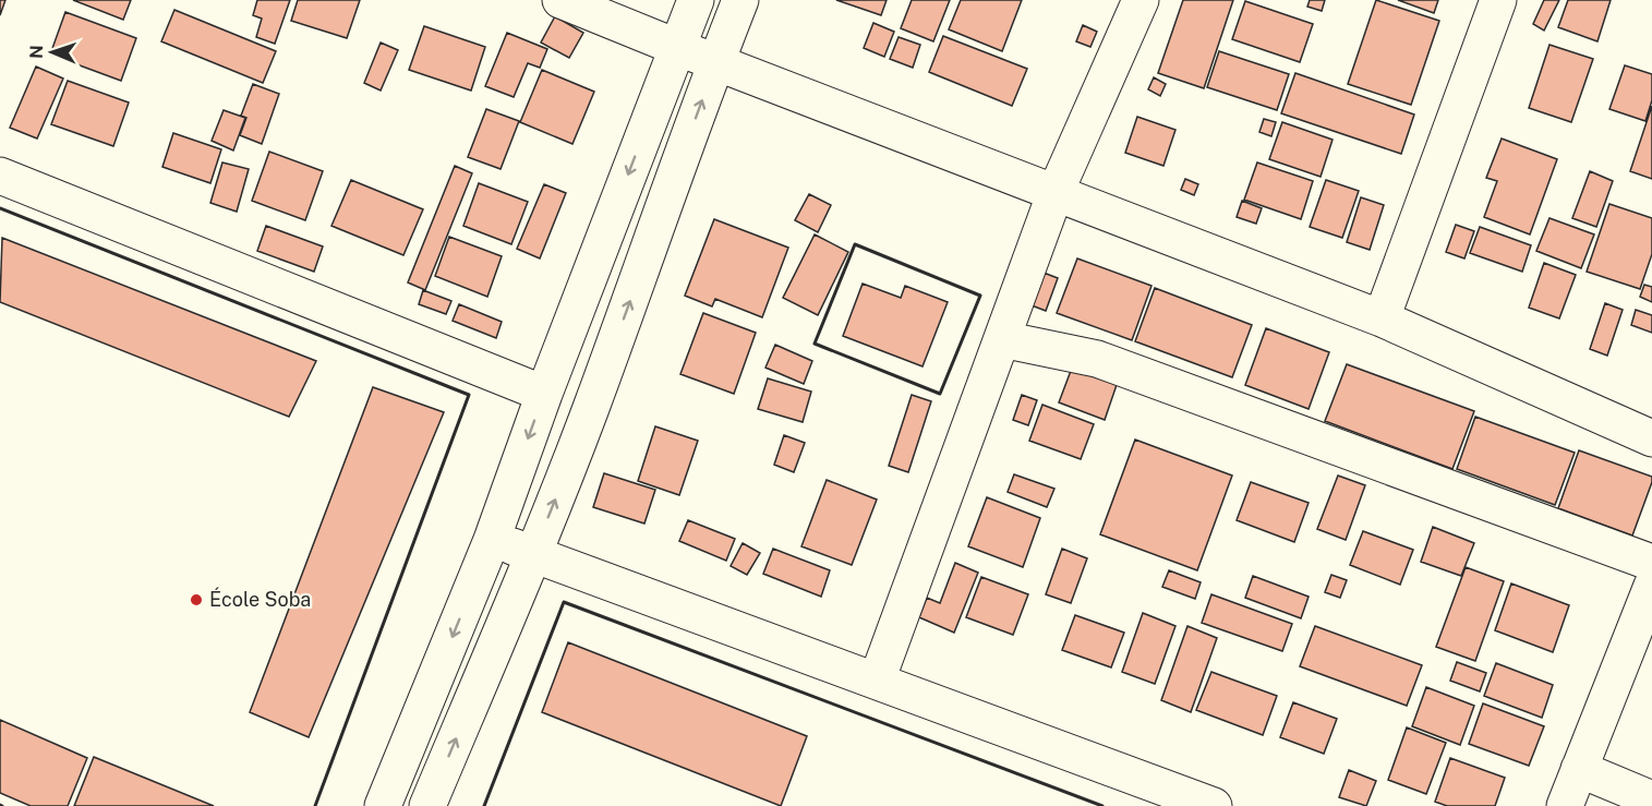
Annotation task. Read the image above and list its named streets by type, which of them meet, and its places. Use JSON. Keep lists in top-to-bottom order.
{
  "places": ["École Soba"],
  "north": "left"
}
